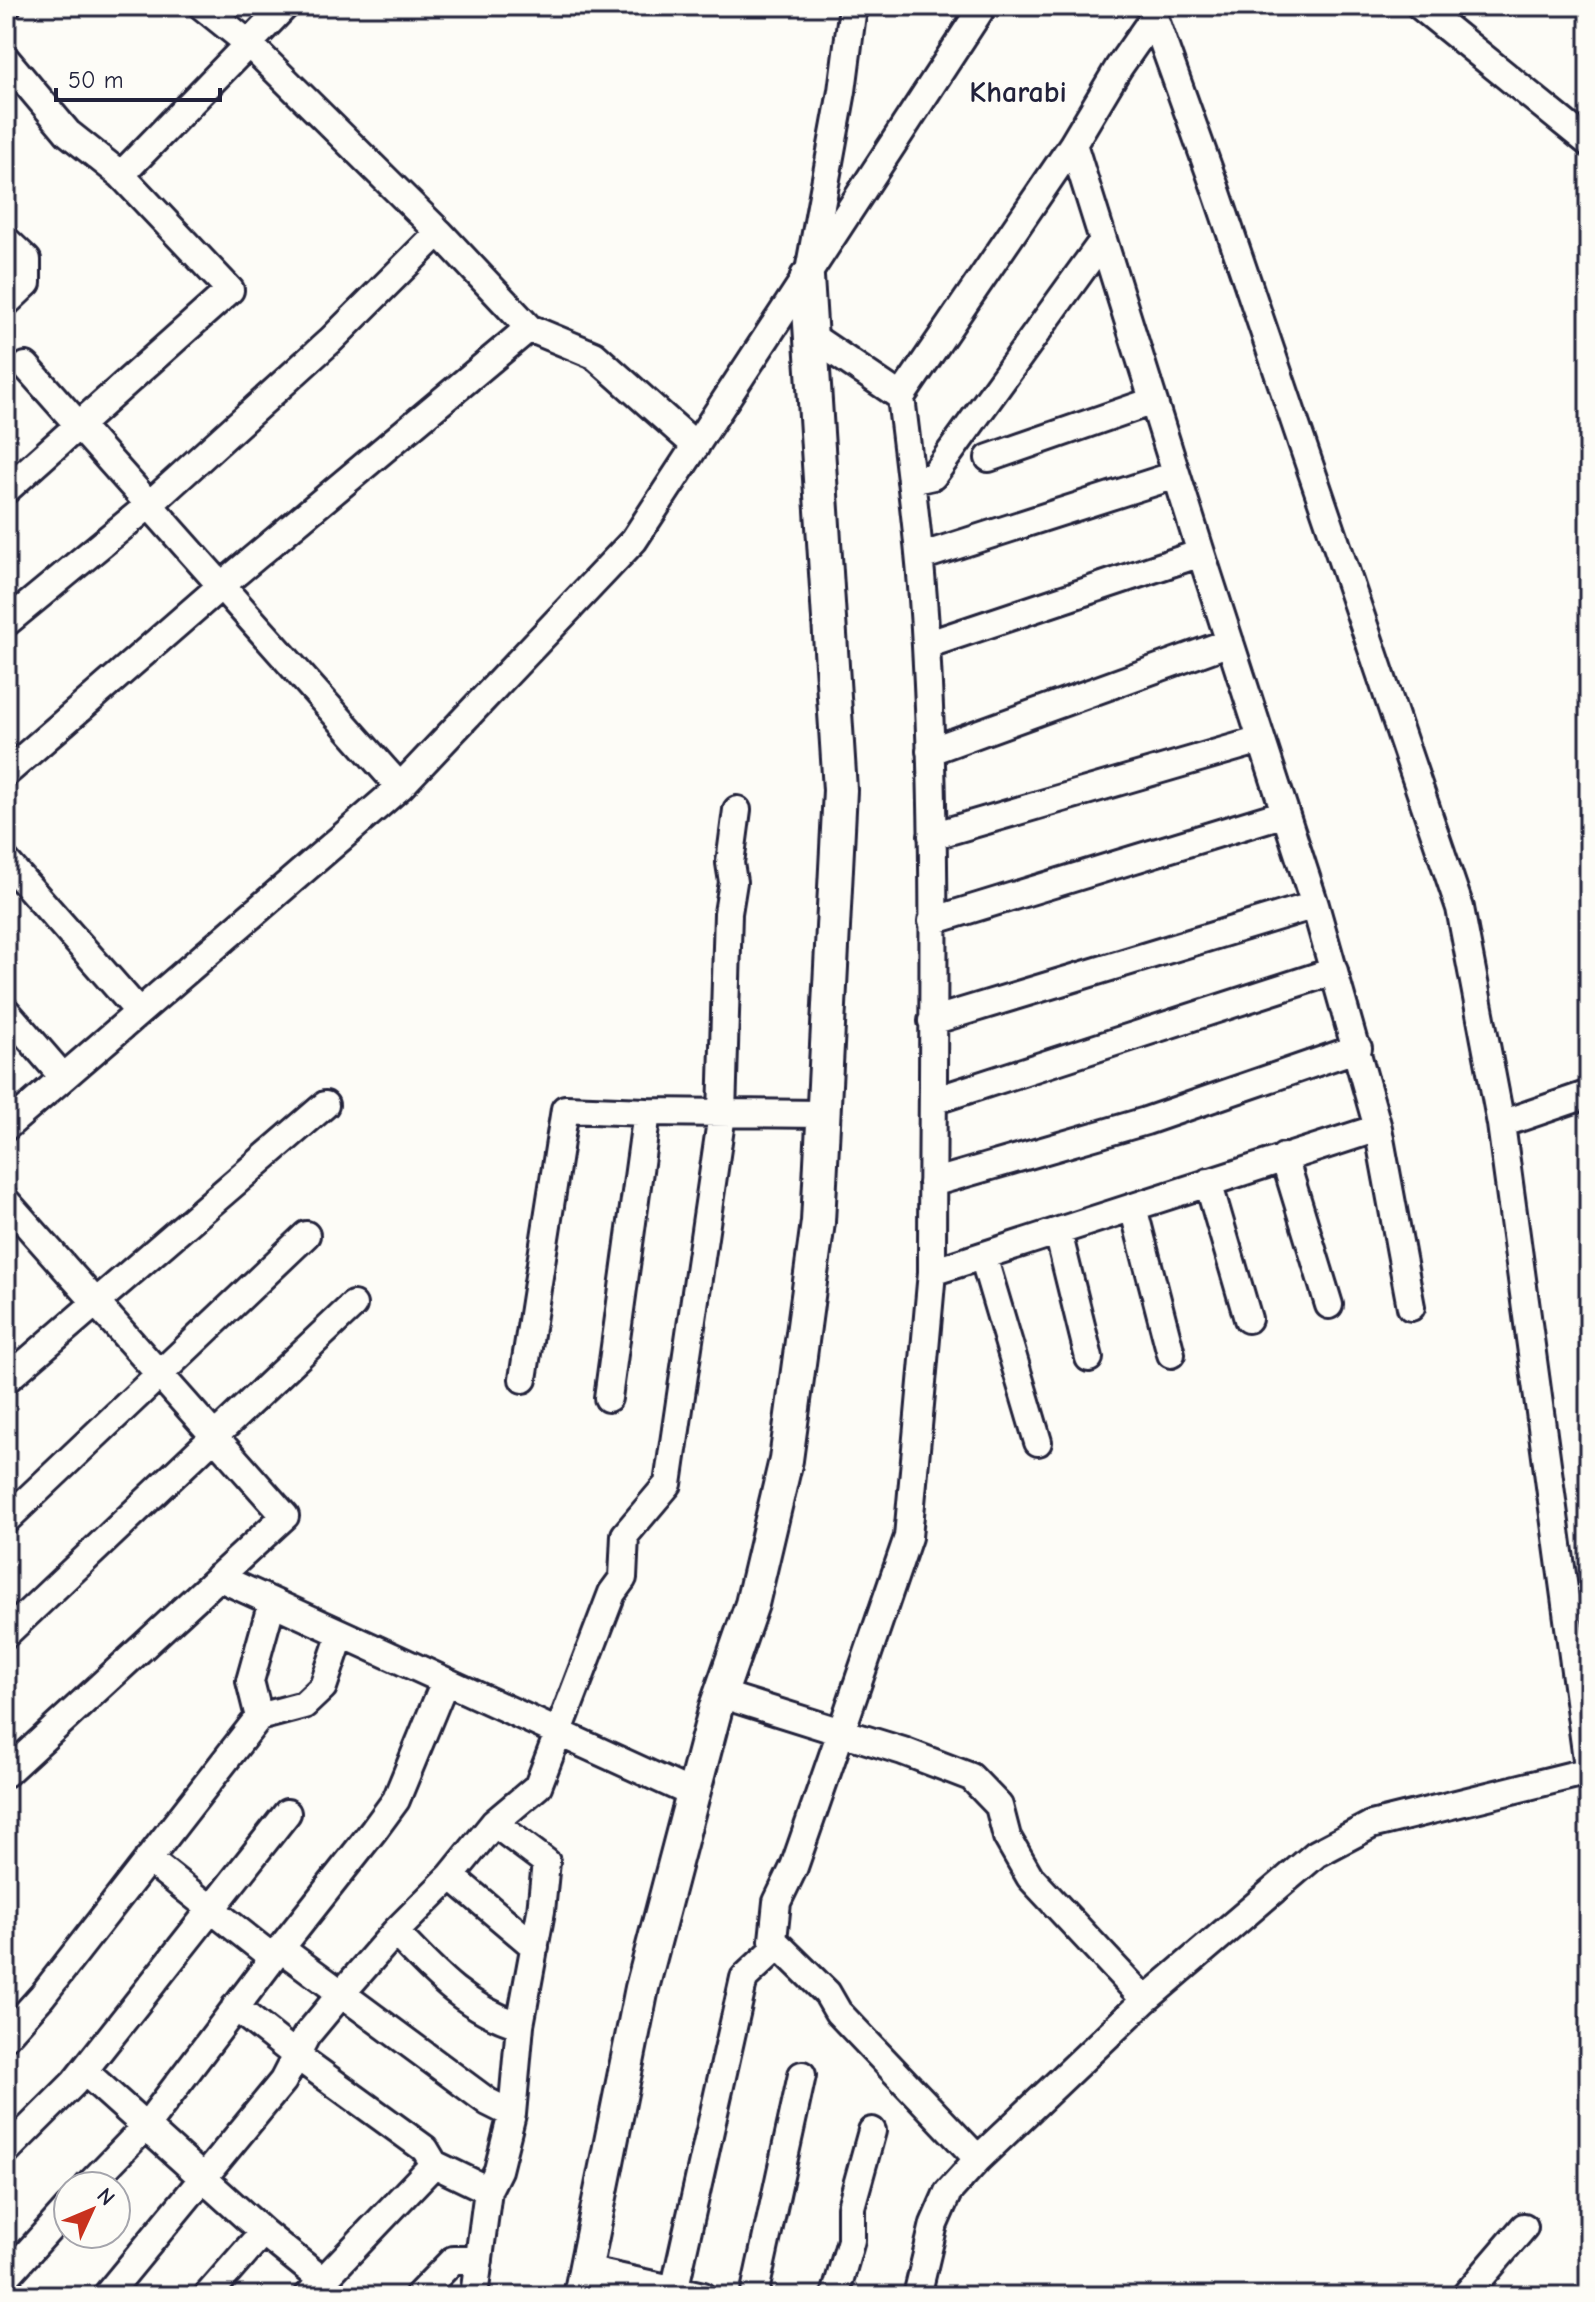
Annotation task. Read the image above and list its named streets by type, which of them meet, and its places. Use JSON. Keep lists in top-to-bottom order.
{
  "districts": ["Kharabi"],
  "scale_bar": "50 m",
  "north": "top right"
}
